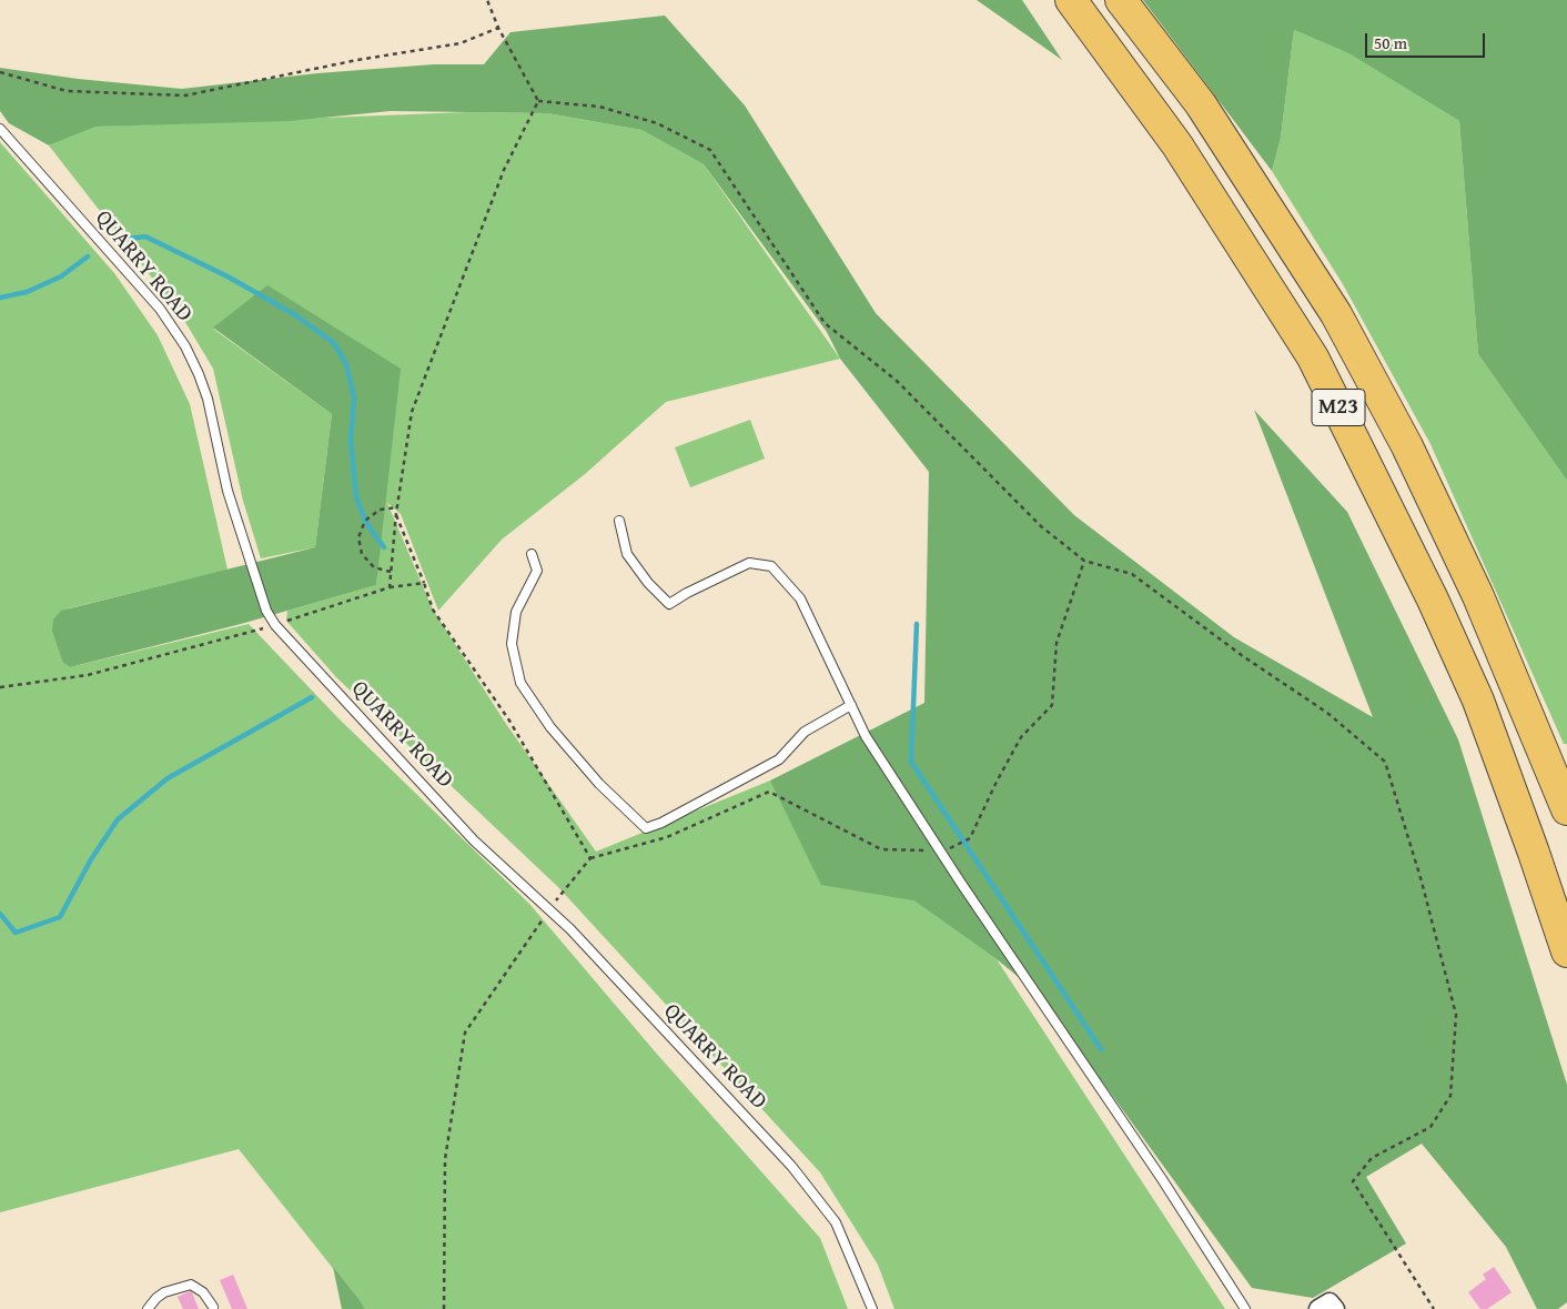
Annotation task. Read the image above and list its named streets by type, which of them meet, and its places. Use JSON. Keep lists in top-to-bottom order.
{
  "streets": {
    "highway": ["M23"],
    "lane": ["QUARRY ROAD"]
  },
  "scale_bar": "50 m"
}
